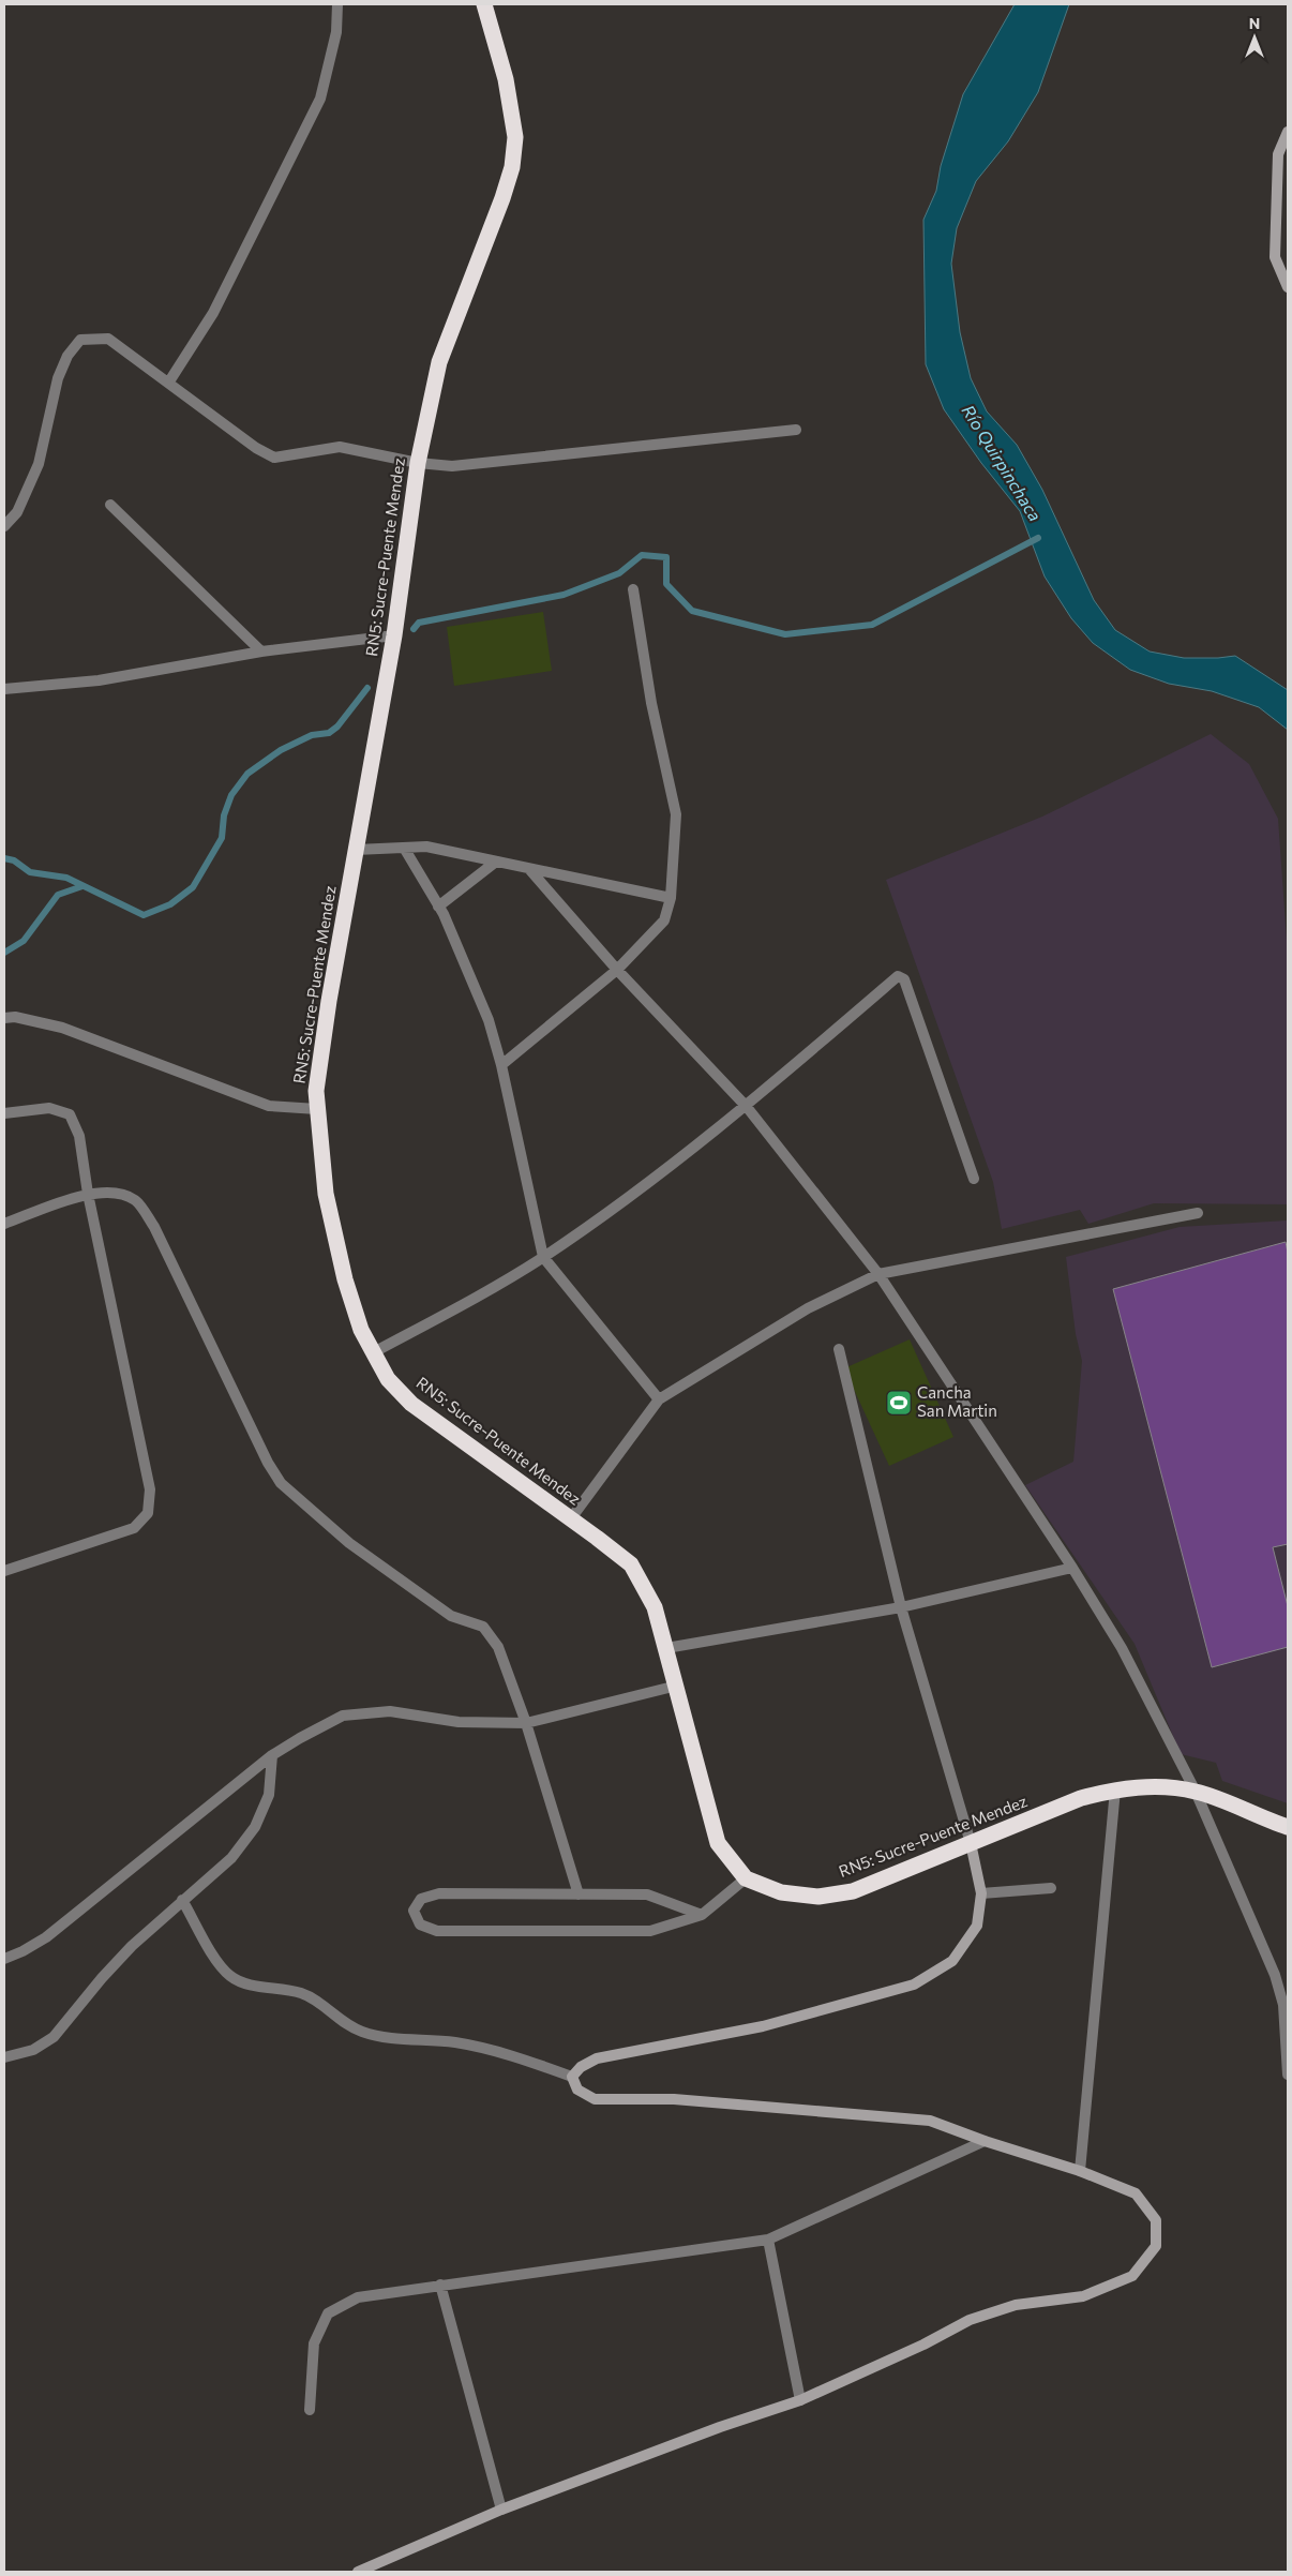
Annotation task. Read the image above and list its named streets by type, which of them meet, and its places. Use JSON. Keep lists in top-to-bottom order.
{
  "streets": {
    "highway": ["RN5: Sucre-Puente Mendez"]
  },
  "water": ["Río Quirpinchaca"],
  "places": {
    "sports": ["Cancha San Martin"]
  },
  "north": "top"
}
